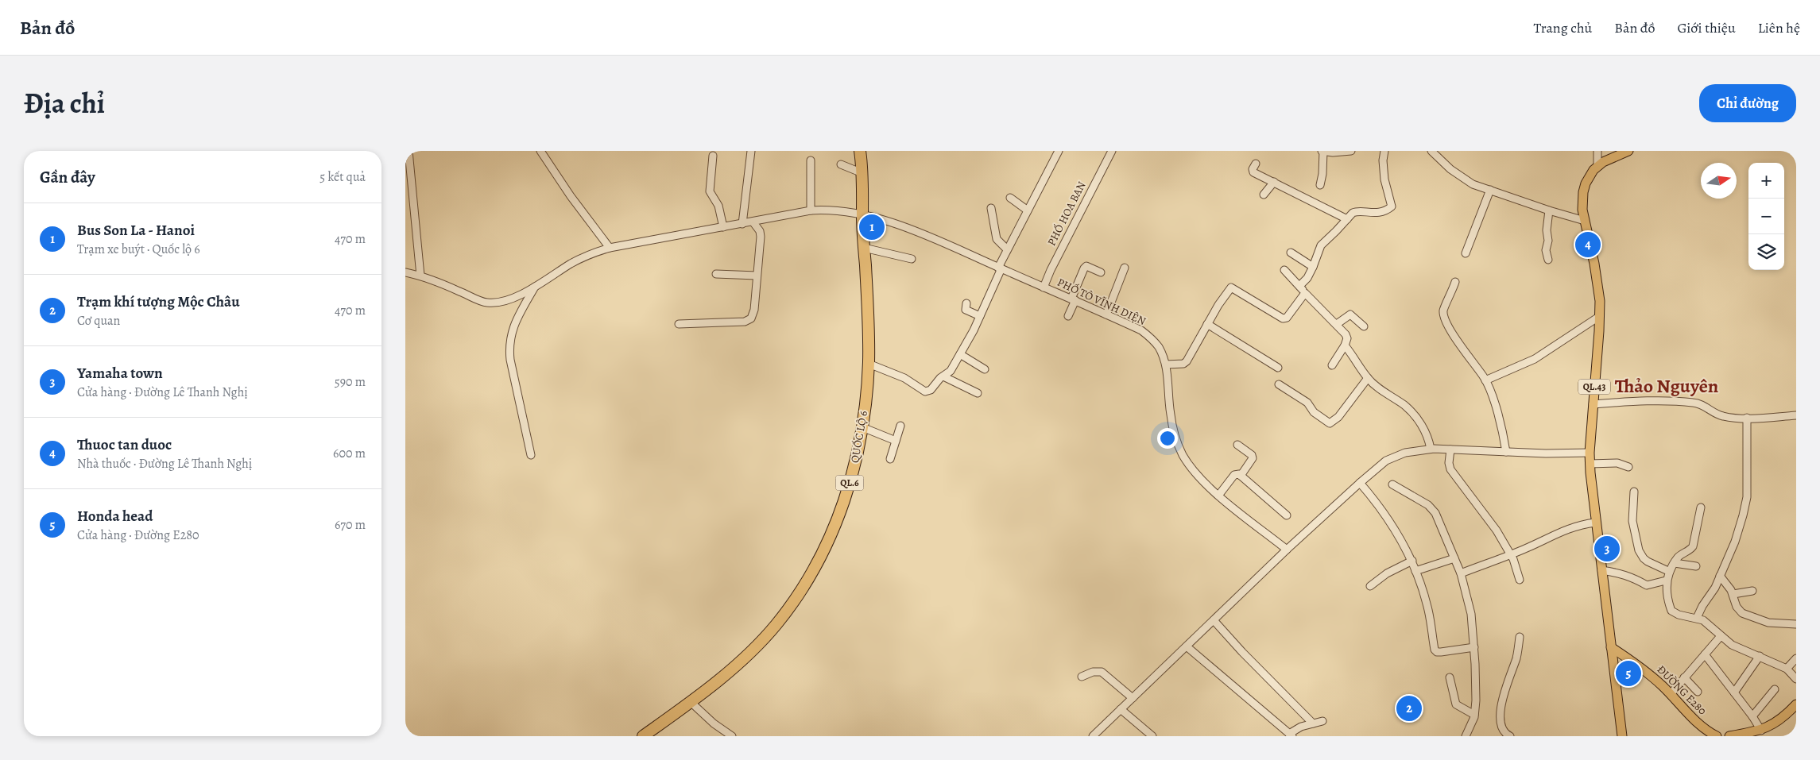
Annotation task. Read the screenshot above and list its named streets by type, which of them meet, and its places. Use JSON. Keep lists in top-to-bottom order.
{
  "streets": {
    "highway": ["QUỐC LỘ 6", "QL.6"],
    "main road": ["QL.43", "ĐƯỜNG E280"],
    "street": ["PHỐ HOA BAN", "PHỐ TÔ VĨNH DIỆN"]
  },
  "crossings": [
    ["PHỐ HOA BAN", "PHỐ TÔ VĨNH DIỆN"],
    ["PHỐ TÔ VĨNH DIỆN", "QUỐC LỘ 6"],
    ["QL.43", "ĐƯỜNG E280"]
  ],
  "districts": ["Thảo Nguyên"],
  "north": "right",
  "page": {
    "header": "Bản đồ",
    "nav": [
      "Trang chủ",
      "Bản đồ",
      "Giới thiệu",
      "Liên hệ"
    ],
    "title": "Địa chỉ",
    "buttons": "Chỉ đường",
    "heading": ["Gần đây", "5 kết quả"],
    "map_buttons": ["+", "−"],
    "list": [
      {
        "mark": "1",
        "name": "Bus Son La - Hanoi",
        "note": "Trạm xe buýt · Quốc lộ 6",
        "value": "470 m"
      },
      {
        "mark": "2",
        "name": "Trạm khí tượng Mộc Châu",
        "note": "Cơ quan",
        "value": "470 m"
      },
      {
        "mark": "3",
        "name": "Yamaha town",
        "note": "Cửa hàng · Đường Lê Thanh Nghị",
        "value": "590 m"
      },
      {
        "mark": "4",
        "name": "Thuoc tan duoc",
        "note": "Nhà thuốc · Đường Lê Thanh Nghị",
        "value": "600 m"
      },
      {
        "mark": "5",
        "name": "Honda head",
        "note": "Cửa hàng · Đường E280",
        "value": "670 m"
      }
    ],
    "pins": [
      "1",
      "4",
      "3",
      "5",
      "2"
    ]
  }
}
